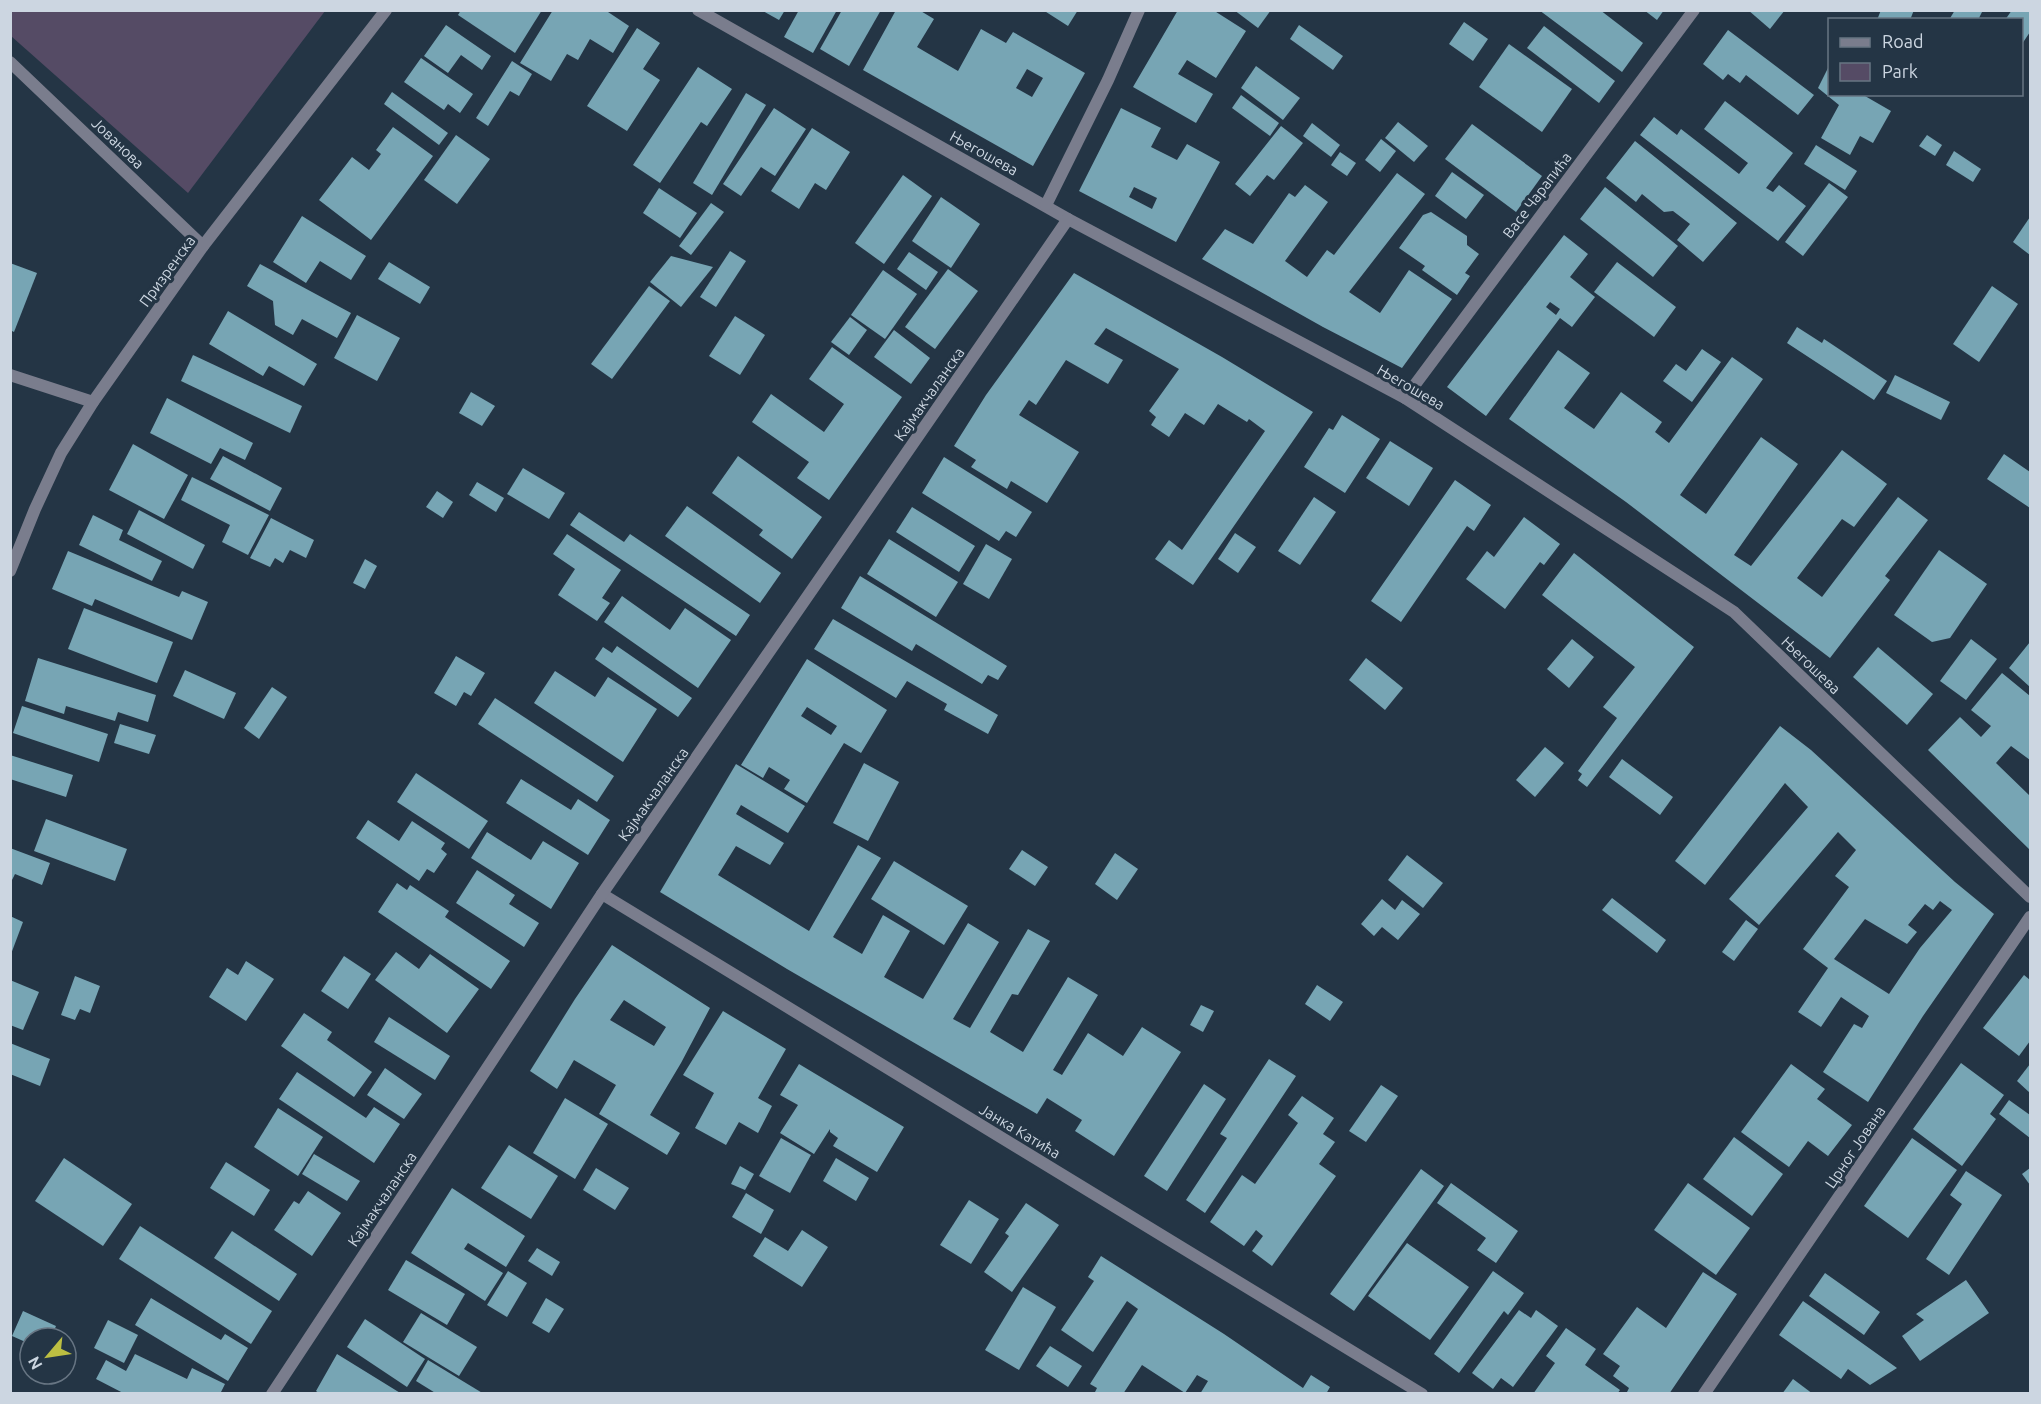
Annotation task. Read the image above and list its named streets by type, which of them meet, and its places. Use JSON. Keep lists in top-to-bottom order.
{
  "streets": {
    "street": [
      "Јованова",
      "Његошева",
      "Васе Чарапића",
      "Призренска",
      "Кајмакчаланска",
      "Јанка Катића",
      "Црног Јована"
    ]
  },
  "crossings": [
    ["Јованова", "Призренска"],
    ["Његошева", "Васе Чарапића"],
    ["Његошева", "Кајмакчаланска"],
    ["Кајмакчаланска", "Јанка Катића"]
  ],
  "legend": ["Road", "Park"],
  "north": "bottom left"
}
